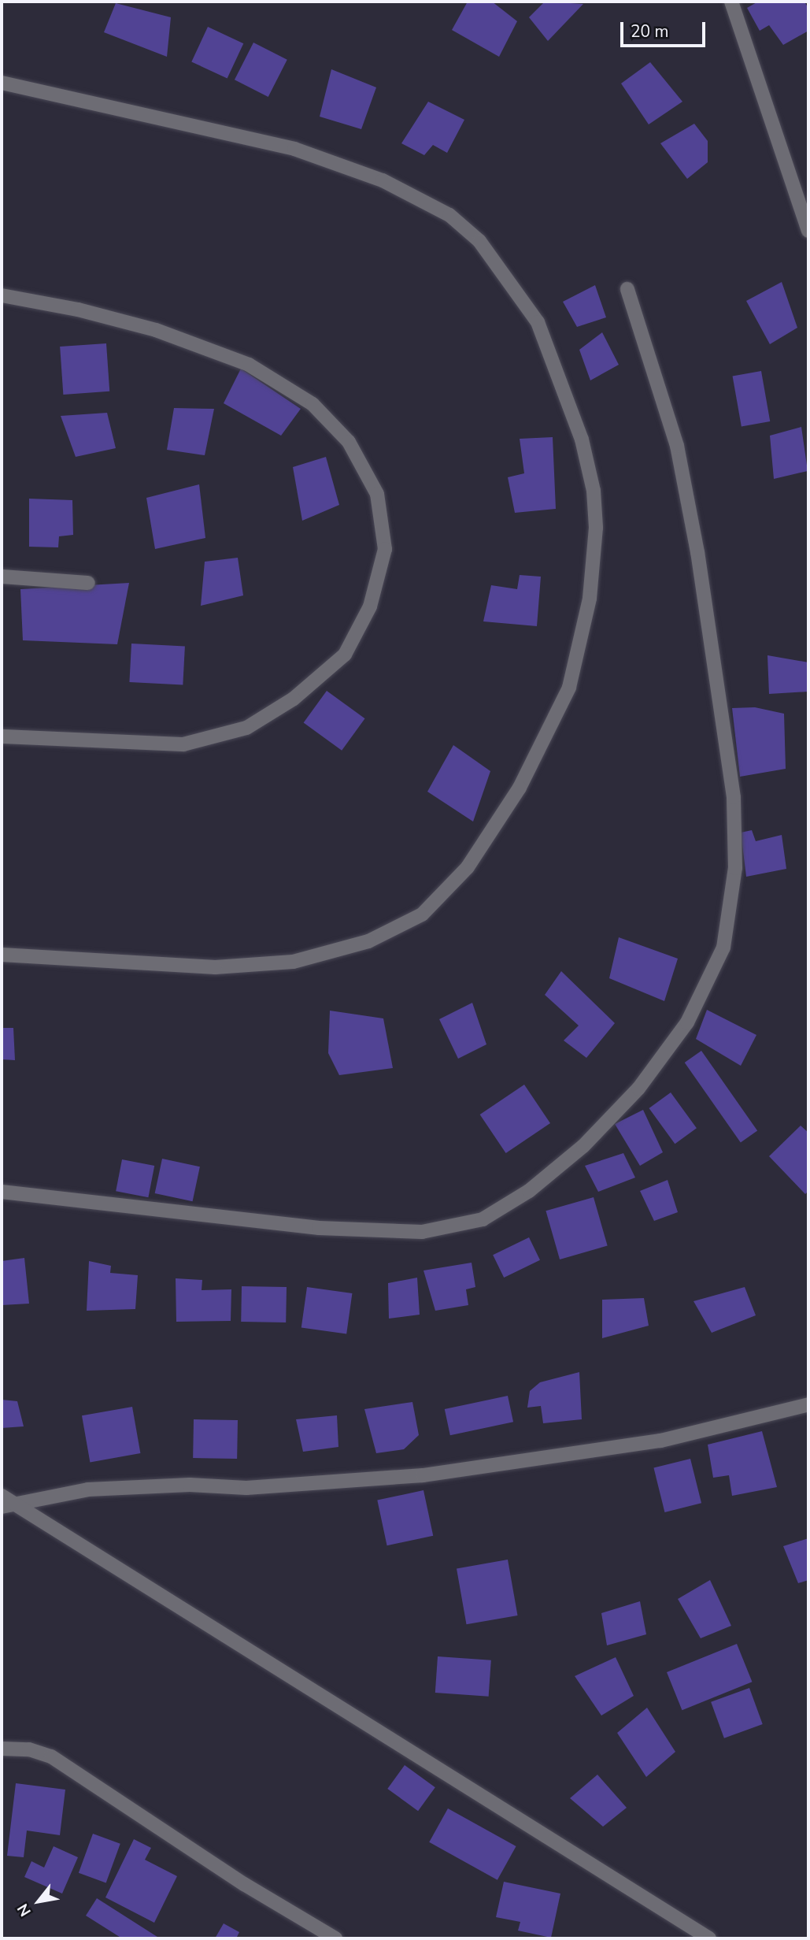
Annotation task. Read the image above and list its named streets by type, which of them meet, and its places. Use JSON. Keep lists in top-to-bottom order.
{
  "scale_bar": "20 m",
  "north": "bottom left"
}
